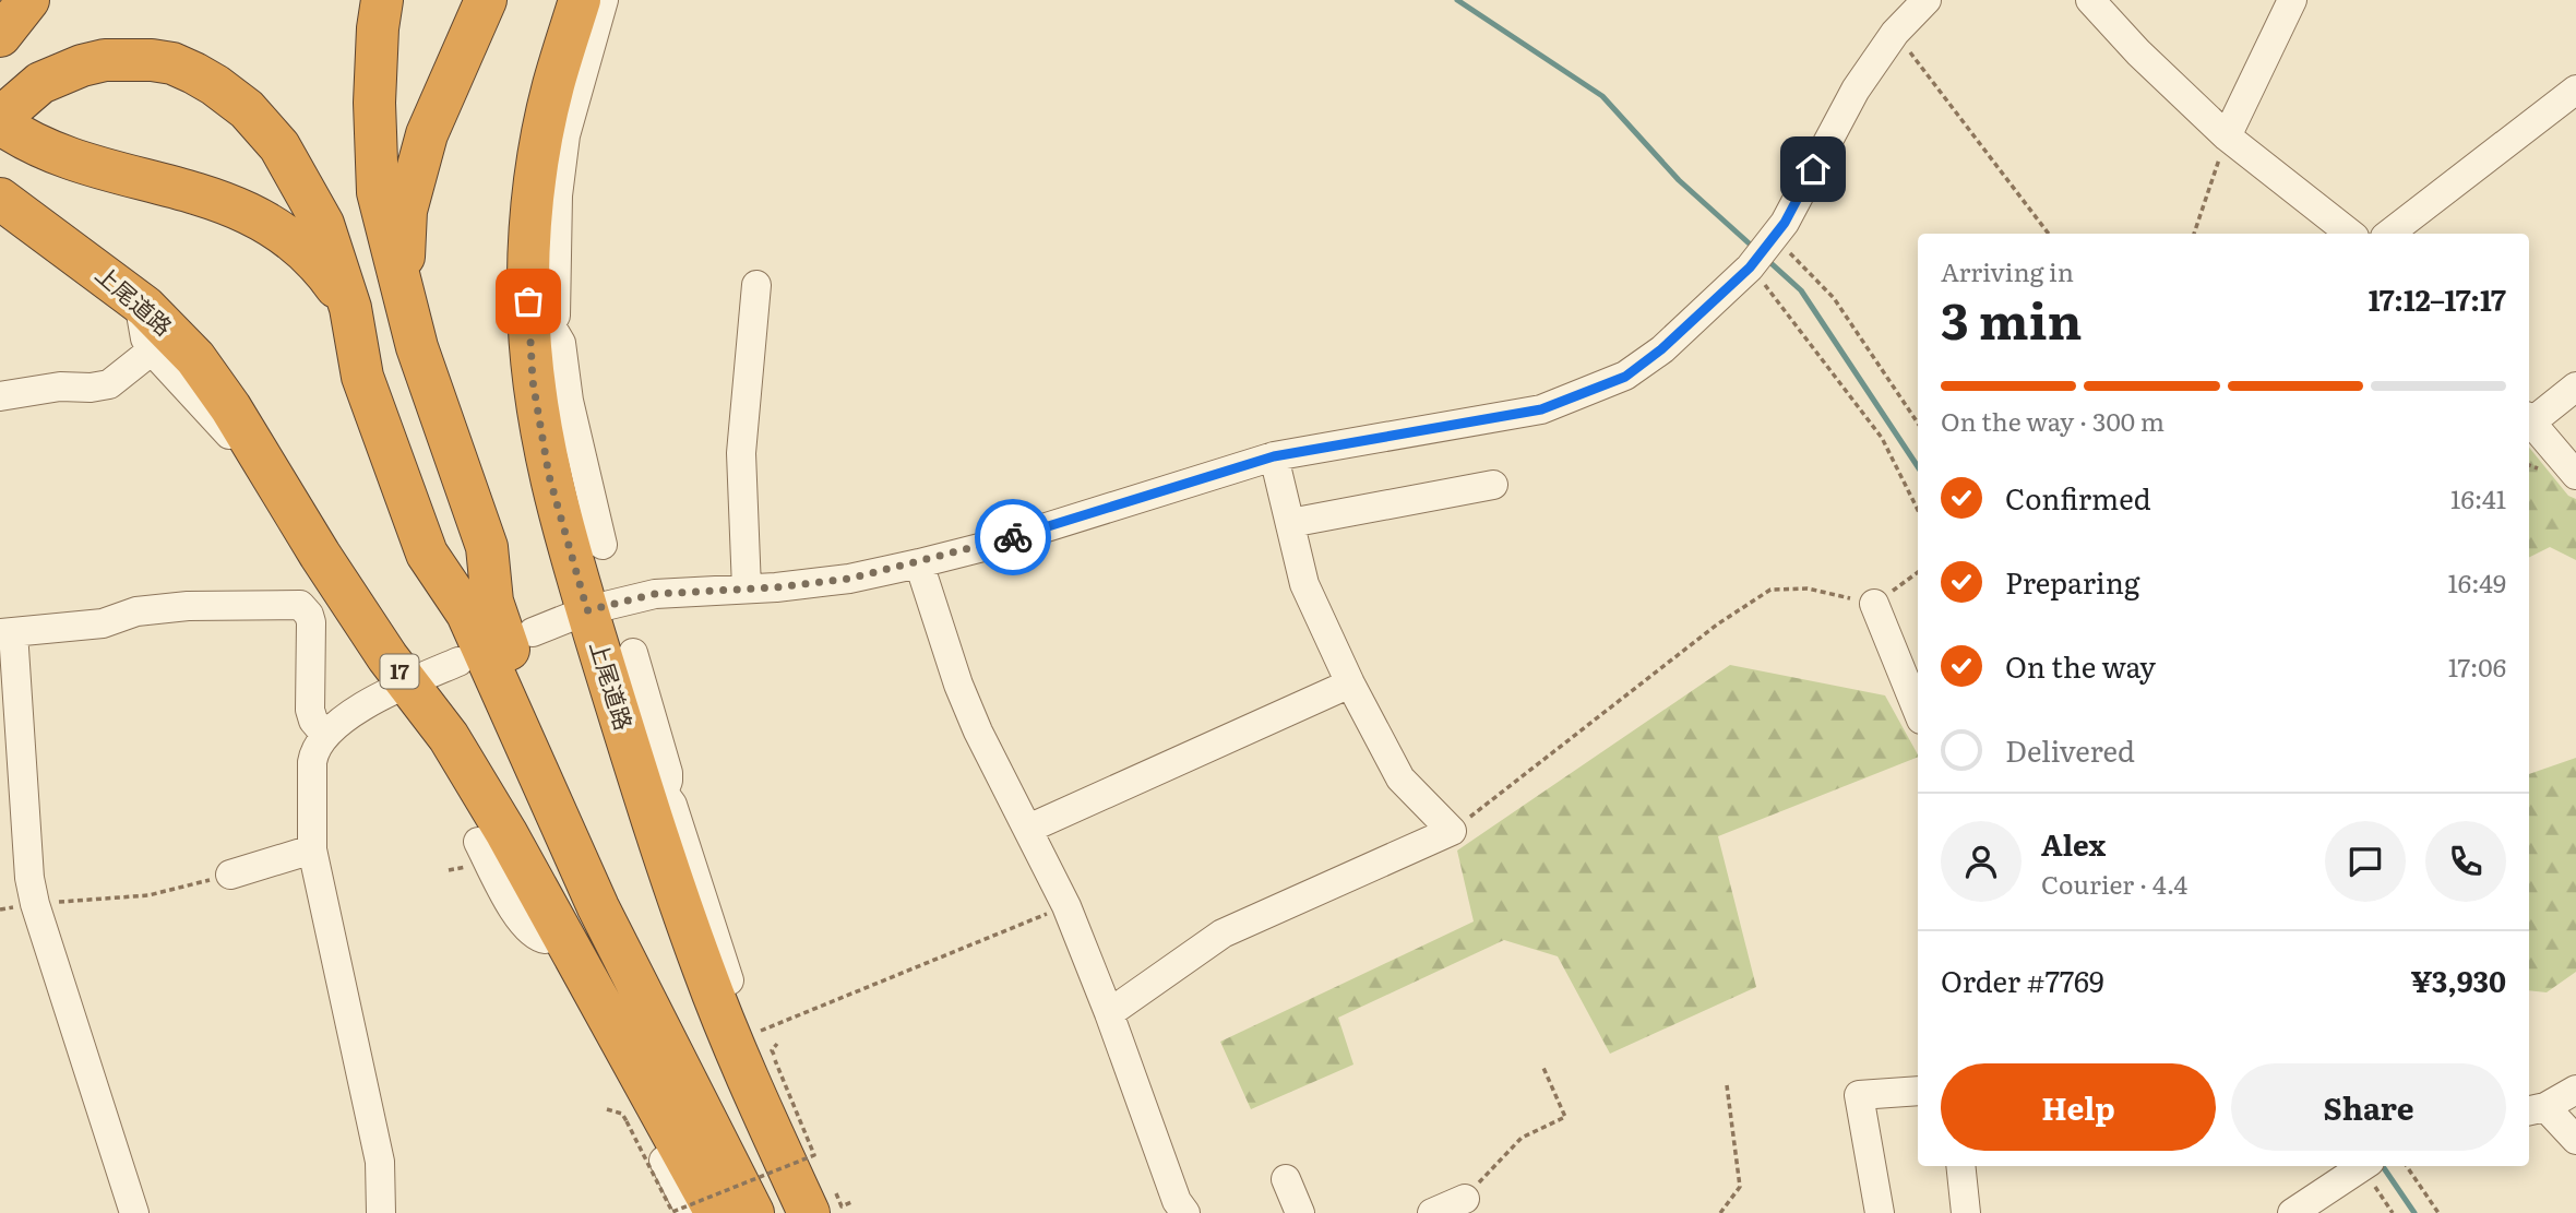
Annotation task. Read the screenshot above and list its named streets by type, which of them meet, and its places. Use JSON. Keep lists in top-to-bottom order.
{
  "streets": {
    "highway": ["上尾道路", "17"]
  },
  "page": {
    "heading": ["3 min", "Arriving in", "17:12–17:17"],
    "panel": [
      "Alex",
      "Courier · 4.4",
      "Order #7769",
      "¥3,930"
    ],
    "bar": "On the way · 300 m",
    "list": [
      ["Confirmed", "16:41"],
      ["Preparing", "16:49"],
      ["On the way", "17:06"],
      "Delivered"
    ],
    "buttons": ["Help", "Share"]
  }
}
